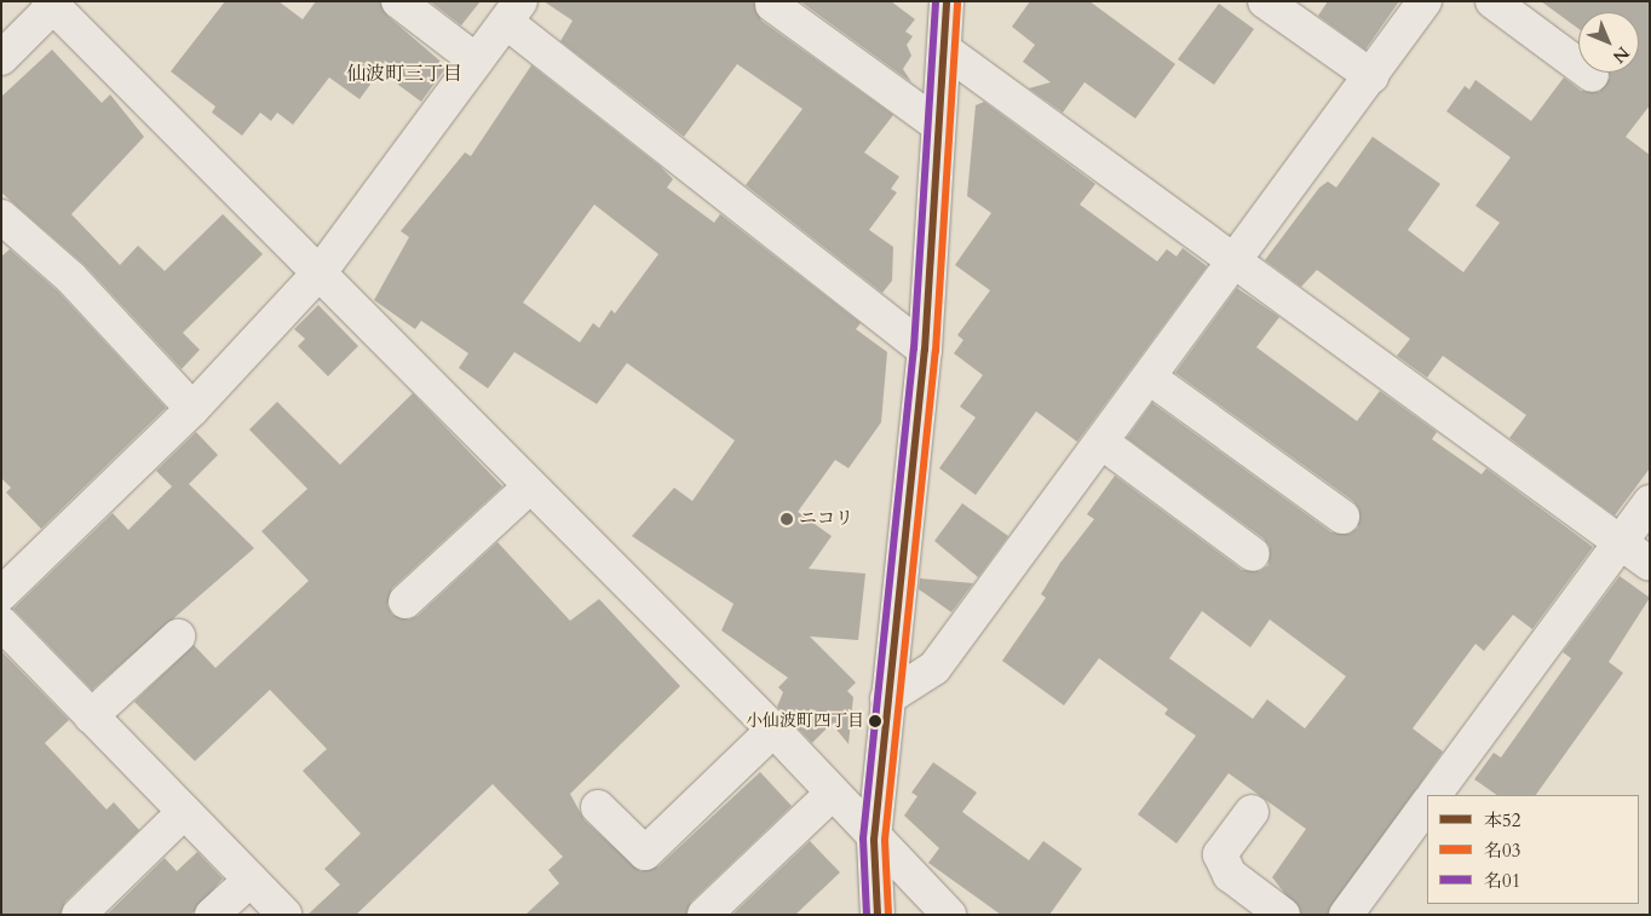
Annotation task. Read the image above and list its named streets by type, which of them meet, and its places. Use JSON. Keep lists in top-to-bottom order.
{
  "districts": ["仙波町三丁目"],
  "places": ["ニコリ", "小仙波町四丁目"],
  "lines": ["transit line 本52", "transit line 名01", "transit line 名03"],
  "legend": ["本52", "名03", "名01"],
  "north": "bottom right"
}
